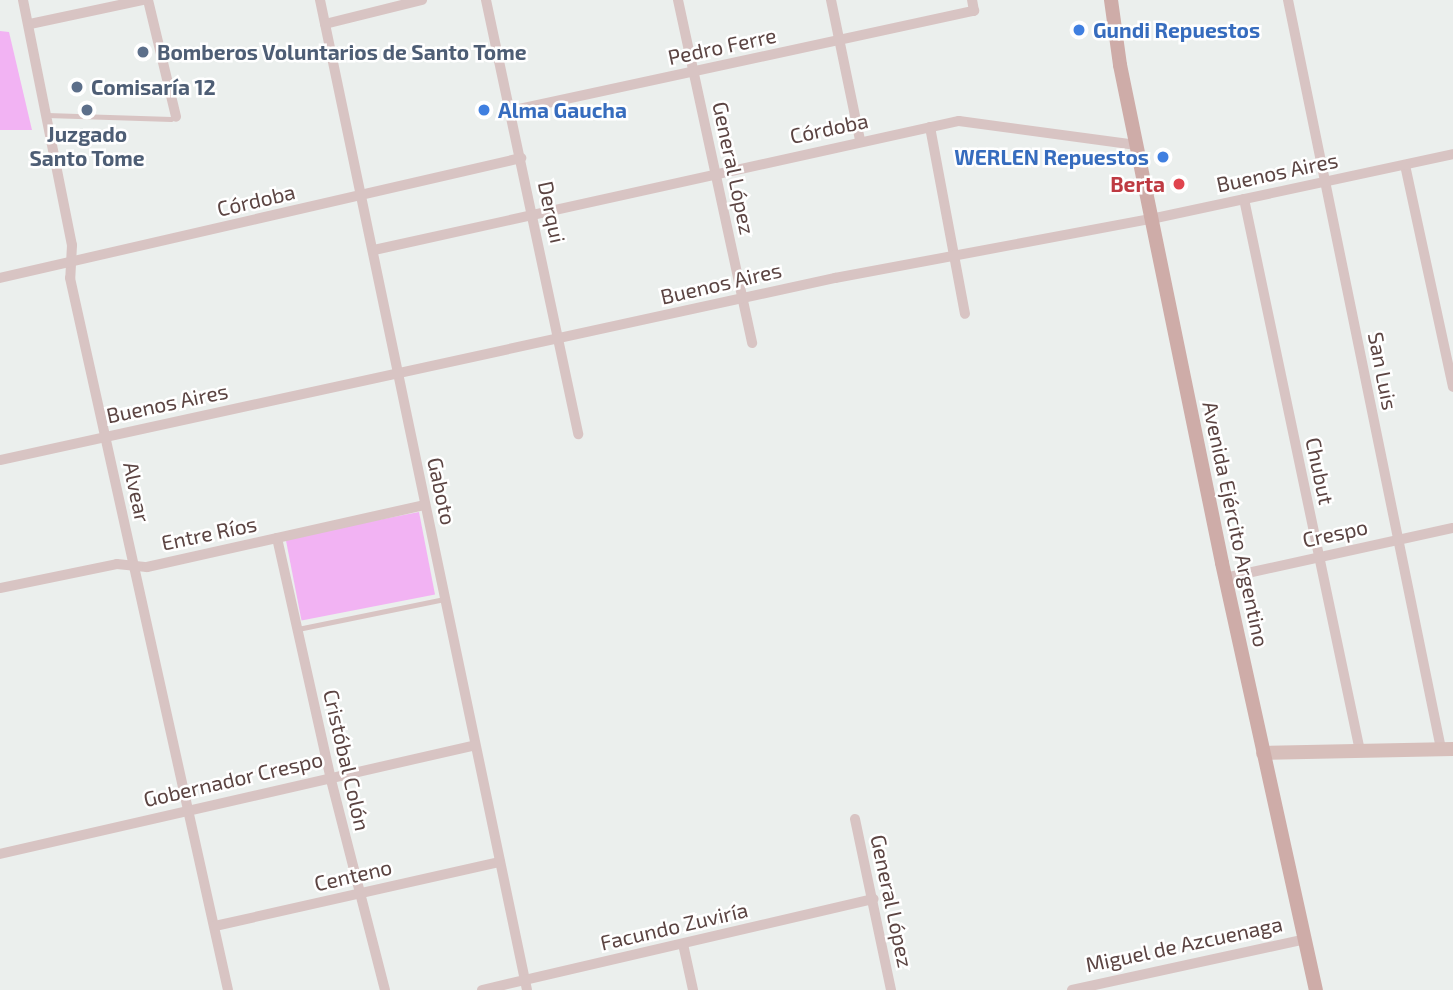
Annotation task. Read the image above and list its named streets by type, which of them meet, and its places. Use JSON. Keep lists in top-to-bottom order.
{
  "streets": {
    "main road": ["Avenida Ejército Argentino"],
    "street": [
      "Pedro Ferre",
      "Córdoba",
      "General López",
      "Buenos Aires",
      "Derqui",
      "San Luis",
      "Chubut",
      "Gaboto",
      "Alvear",
      "Entre Ríos",
      "Crespo",
      "Cristóbal Colón",
      "Gobernador Crespo",
      "Centeno",
      "Facundo Zuviría",
      "Miguel de Azcuenaga"
    ]
  },
  "crossings": [
    ["Pedro Ferre", "General López"],
    ["Pedro Ferre", "Derqui"],
    ["Córdoba", "General López"],
    ["Córdoba", "Derqui"],
    ["Córdoba", "Gaboto"],
    ["Córdoba", "Alvear"],
    ["Córdoba", "Avenida Ejército Argentino"],
    ["General López", "Buenos Aires"],
    ["General López", "Facundo Zuviría"],
    ["Buenos Aires", "Derqui"],
    ["Buenos Aires", "San Luis"],
    ["Buenos Aires", "Chubut"],
    ["Buenos Aires", "Gaboto"],
    ["Buenos Aires", "Alvear"],
    ["Buenos Aires", "Avenida Ejército Argentino"],
    ["San Luis", "Crespo"],
    ["Chubut", "Crespo"],
    ["Gaboto", "Entre Ríos"],
    ["Gaboto", "Gobernador Crespo"],
    ["Gaboto", "Centeno"],
    ["Gaboto", "Facundo Zuviría"],
    ["Alvear", "Entre Ríos"],
    ["Alvear", "Gobernador Crespo"],
    ["Alvear", "Centeno"],
    ["Avenida Ejército Argentino", "Crespo"],
    ["Avenida Ejército Argentino", "Miguel de Azcuenaga"],
    ["Entre Ríos", "Cristóbal Colón"],
    ["Cristóbal Colón", "Gobernador Crespo"],
    ["Cristóbal Colón", "Centeno"]
  ],
  "places": [
    "Gundi Repuestos",
    "Bomberos Voluntarios de Santo Tome",
    "Comisaría 12",
    "Juzgado Santo Tome",
    "Alma Gaucha",
    "WERLEN Repuestos",
    "Berta"
  ]
}
